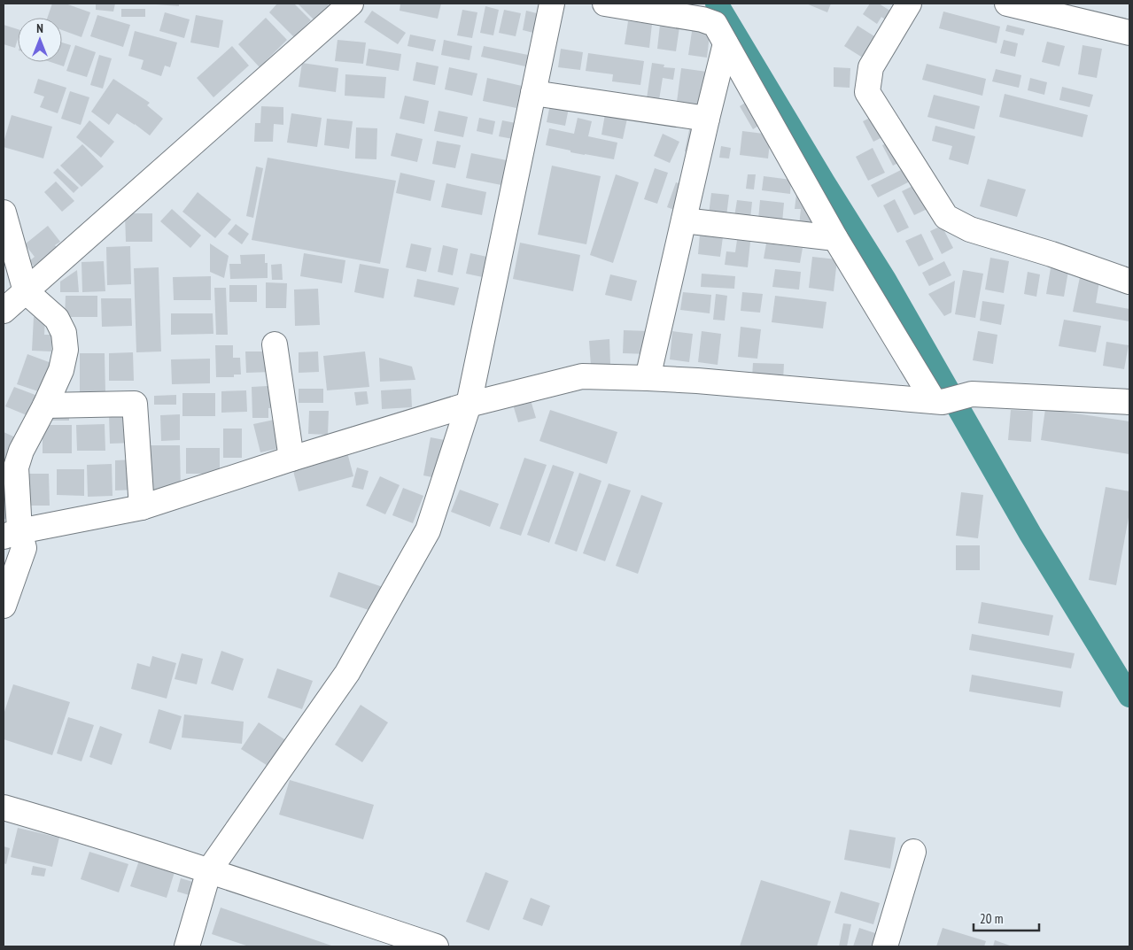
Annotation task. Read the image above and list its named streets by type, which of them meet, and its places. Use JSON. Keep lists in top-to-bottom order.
{
  "scale_bar": "20 m",
  "north": "top"
}
